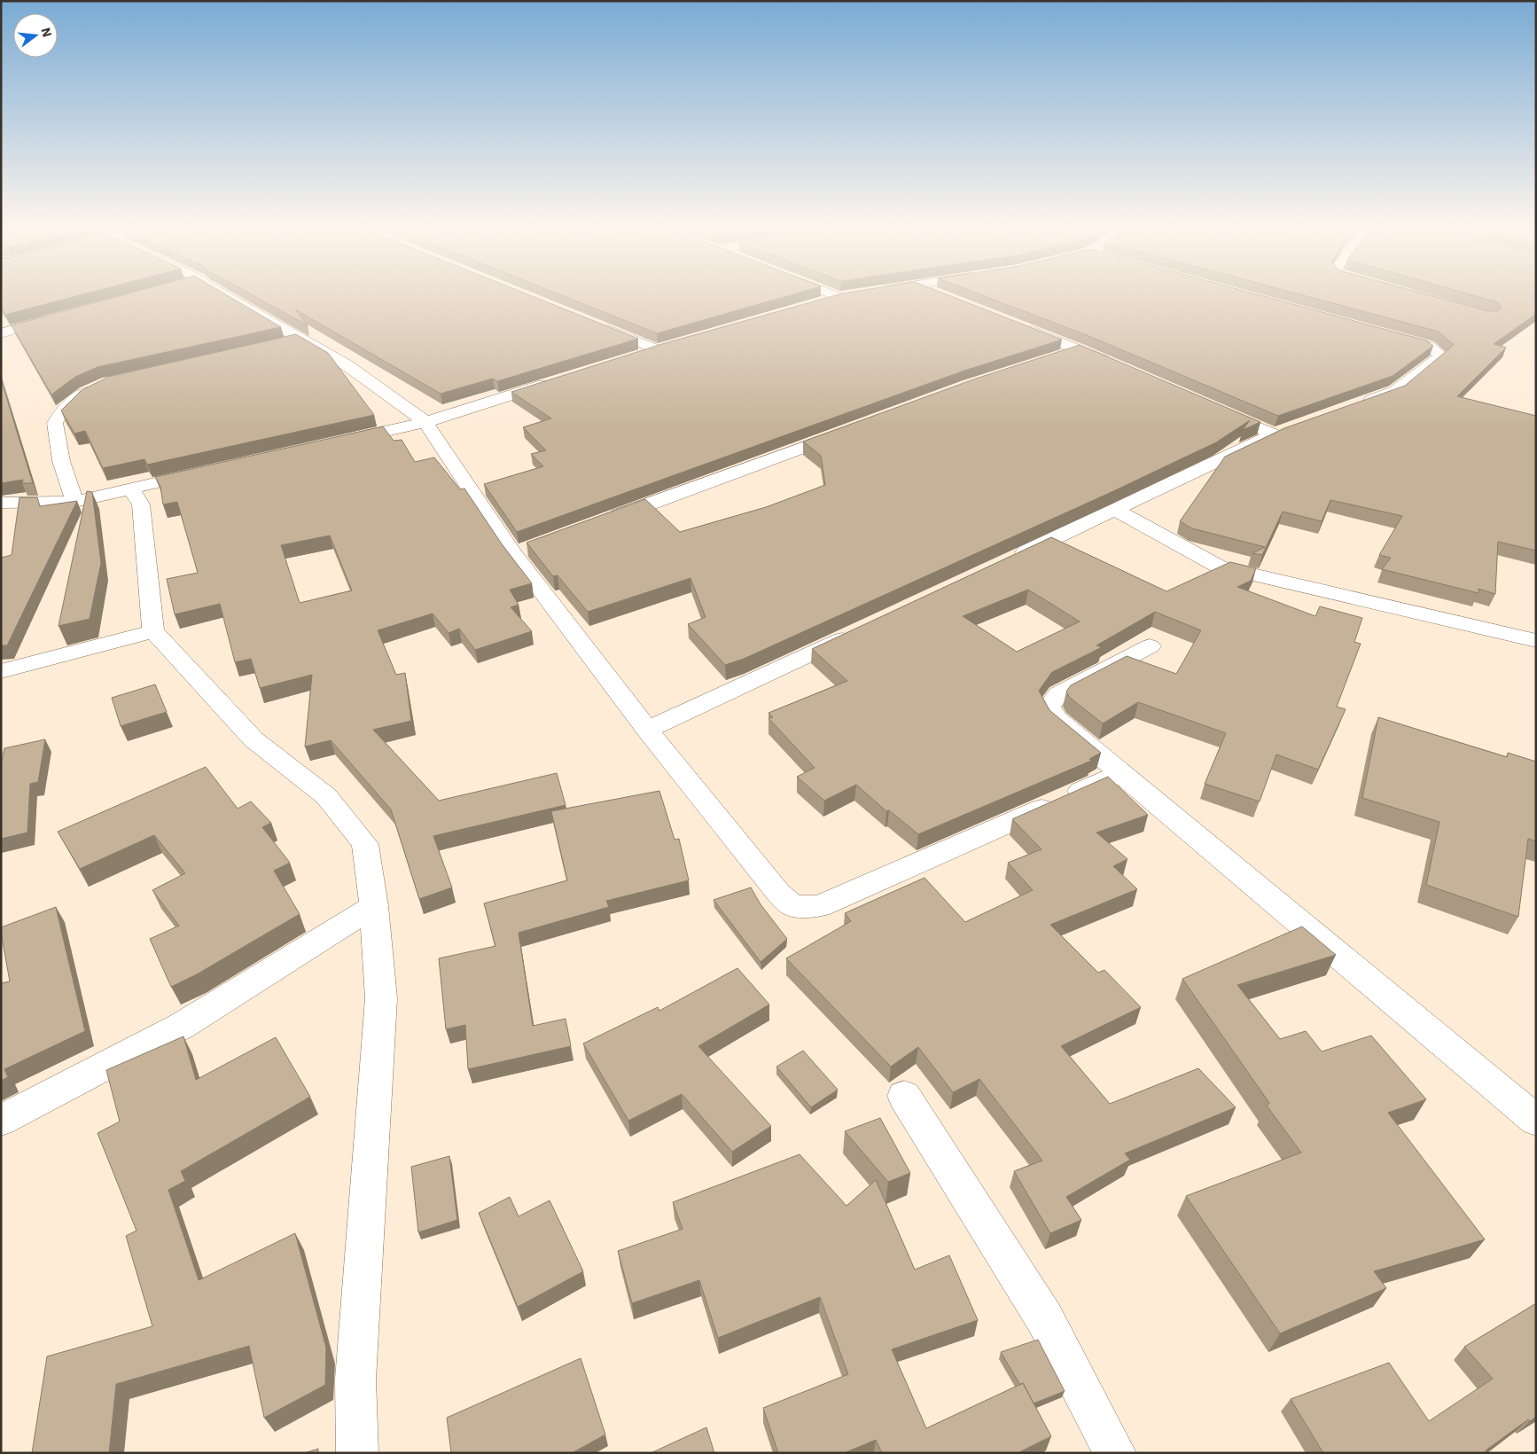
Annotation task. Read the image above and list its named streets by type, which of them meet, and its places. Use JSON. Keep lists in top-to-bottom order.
{
  "north": "right"
}
